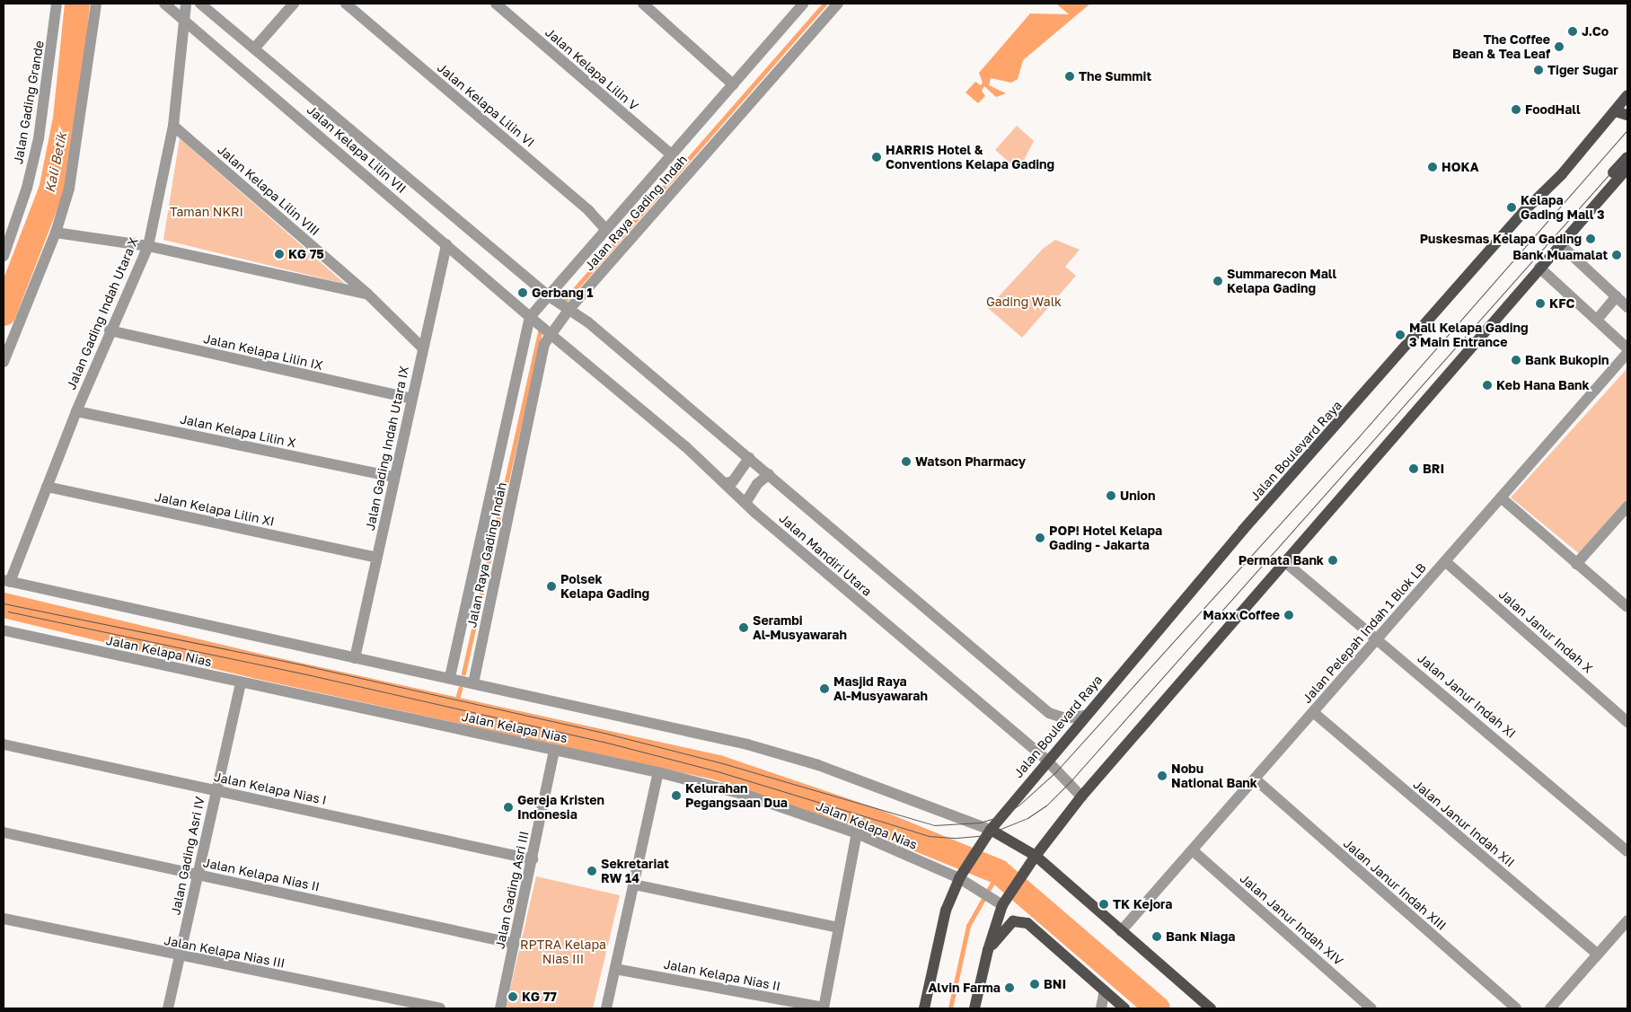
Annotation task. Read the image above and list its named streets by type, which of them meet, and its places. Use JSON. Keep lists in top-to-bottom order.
{
  "streets": {
    "main road": ["Jalan Boulevard Raya"],
    "street": [
      "Jalan Kelapa Lilin V",
      "Jalan Gading Grande",
      "Jalan Kelapa Lilin VI",
      "Jalan Kelapa Lilin VII",
      "Jalan Kelapa Lilin VIII",
      "Jalan Raya Gading Indah",
      "Jalan Gading Indah Utara X",
      "Jalan Kelapa Lilin IX",
      "Jalan Kelapa Lilin X",
      "Jalan Gading Indah Utara IX",
      "Jalan Kelapa Lilin XI",
      "Jalan Mandiri Utara",
      "Jalan Janur Indah X",
      "Jalan Pelepah Indah 1 Blok LB",
      "Jalan Kelapa Nias",
      "Jalan Janur Indah XI",
      "Jalan Kelapa Nias I",
      "Jalan Janur Indah XII",
      "Jalan Gading Asri IV",
      "Jalan Kelapa Nias II",
      "Jalan Janur Indah XIII",
      "Jalan Gading Asri III",
      "Jalan Janur Indah XIV",
      "Jalan Kelapa Nias III"
    ]
  },
  "crossings": [
    ["Jalan Kelapa Lilin V", "Jalan Raya Gading Indah"],
    ["Jalan Kelapa Lilin VI", "Jalan Raya Gading Indah"],
    ["Jalan Kelapa Lilin VII", "Jalan Raya Gading Indah"],
    ["Jalan Kelapa Lilin VII", "Jalan Gading Indah Utara X"],
    ["Jalan Kelapa Lilin VII", "Jalan Gading Indah Utara IX"],
    ["Jalan Kelapa Lilin VII", "Jalan Mandiri Utara"],
    ["Jalan Kelapa Lilin VIII", "Jalan Gading Indah Utara X"],
    ["Jalan Kelapa Lilin VIII", "Jalan Gading Indah Utara IX"],
    ["Jalan Raya Gading Indah", "Jalan Mandiri Utara"],
    ["Jalan Gading Indah Utara X", "Jalan Kelapa Lilin IX"],
    ["Jalan Gading Indah Utara X", "Jalan Kelapa Lilin X"],
    ["Jalan Gading Indah Utara X", "Jalan Kelapa Lilin XI"],
    ["Jalan Kelapa Lilin IX", "Jalan Gading Indah Utara IX"],
    ["Jalan Kelapa Lilin X", "Jalan Gading Indah Utara IX"],
    ["Jalan Gading Indah Utara IX", "Jalan Kelapa Lilin XI"],
    ["Jalan Boulevard Raya", "Jalan Mandiri Utara"],
    ["Jalan Boulevard Raya", "Jalan Kelapa Nias"],
    ["Jalan Janur Indah X", "Jalan Pelepah Indah 1 Blok LB"],
    ["Jalan Pelepah Indah 1 Blok LB", "Jalan Janur Indah XI"],
    ["Jalan Pelepah Indah 1 Blok LB", "Jalan Janur Indah XII"],
    ["Jalan Pelepah Indah 1 Blok LB", "Jalan Janur Indah XIII"],
    ["Jalan Pelepah Indah 1 Blok LB", "Jalan Janur Indah XIV"],
    ["Jalan Kelapa Nias", "Jalan Gading Asri IV"],
    ["Jalan Kelapa Nias", "Jalan Gading Asri III"],
    ["Jalan Kelapa Nias I", "Jalan Gading Asri IV"],
    ["Jalan Kelapa Nias I", "Jalan Gading Asri III"],
    ["Jalan Gading Asri IV", "Jalan Kelapa Nias II"],
    ["Jalan Gading Asri IV", "Jalan Kelapa Nias III"],
    ["Jalan Kelapa Nias II", "Jalan Gading Asri III"]
  ],
  "water": ["Kali Betik"],
  "parks": ["Taman NKRI", "Gading Walk", "RPTRA Kelapa Nias III"],
  "places": [
    "J.Co",
    "The Coffee Bean & Tea Leaf",
    "Tiger Sugar",
    "The Summit",
    "FoodHall",
    "HARRIS Hotel & Conventions Kelapa Gading",
    "HOKA",
    "Kelapa Gading Mall 3",
    "Puskesmas Kelapa Gading",
    "KG 75",
    "Bank Muamalat",
    "Summarecon Mall Kelapa Gading",
    "Gerbang 1",
    "KFC",
    "Mall Kelapa Gading 3 Main Entrance",
    "Bank Bukopin",
    "Keb Hana Bank",
    "Watson Pharmacy",
    "BRI",
    "Union",
    "POP! Hotel Kelapa Gading - Jakarta",
    "Permata Bank",
    "Polsek Kelapa Gading",
    "Maxx Coffee",
    "Serambi Al-Musyawarah",
    "Masjid Raya Al-Musyawarah",
    "Nobu National Bank",
    "Kelurahan Pegangsaan Dua",
    "Gereja Kristen Indonesia",
    "Sekretariat RW 14",
    "TK Kejora",
    "Bank Niaga",
    "BNI",
    "Alvin Farma",
    "KG 77"
  ]
}
